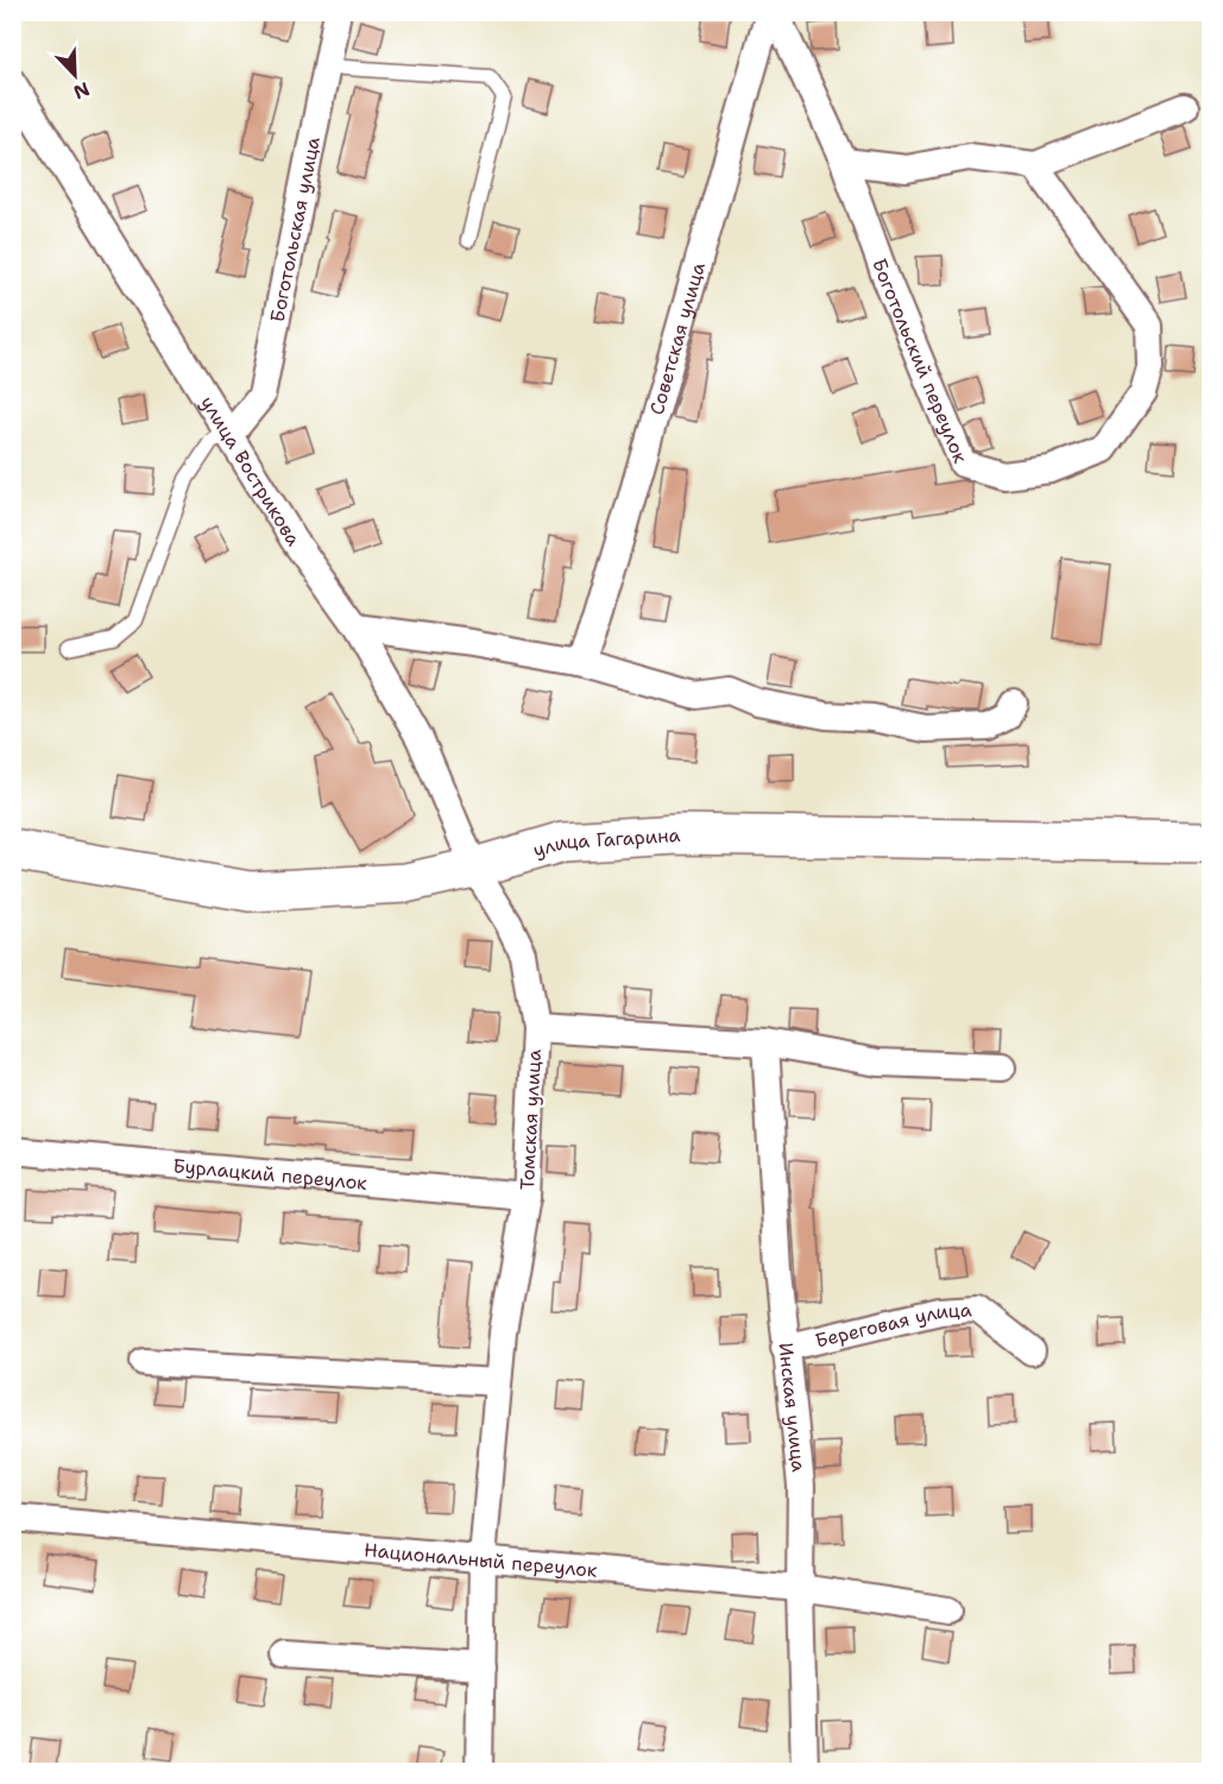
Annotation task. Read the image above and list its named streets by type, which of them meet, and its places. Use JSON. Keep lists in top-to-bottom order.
{
  "streets": {
    "main road": ["улица Гагарина"],
    "street": [
      "Боготольская улица",
      "Советская улица",
      "Боготольский переулок",
      "улица Вострикова",
      "Томская улица",
      "Бурлацкий переулок",
      "Береговая улица",
      "Инская улица",
      "Национальный переулок"
    ]
  },
  "crossings": [
    ["Боготольская улица", "улица Вострикова"],
    ["улица Вострикова", "улица Гагарина"],
    ["улица Вострикова", "Томская улица"],
    ["улица Гагарина", "Томская улица"],
    ["Томская улица", "Бурлацкий переулок"],
    ["Томская улица", "Национальный переулок"],
    ["Береговая улица", "Инская улица"],
    ["Инская улица", "Национальный переулок"]
  ],
  "north": "bottom right"
}
